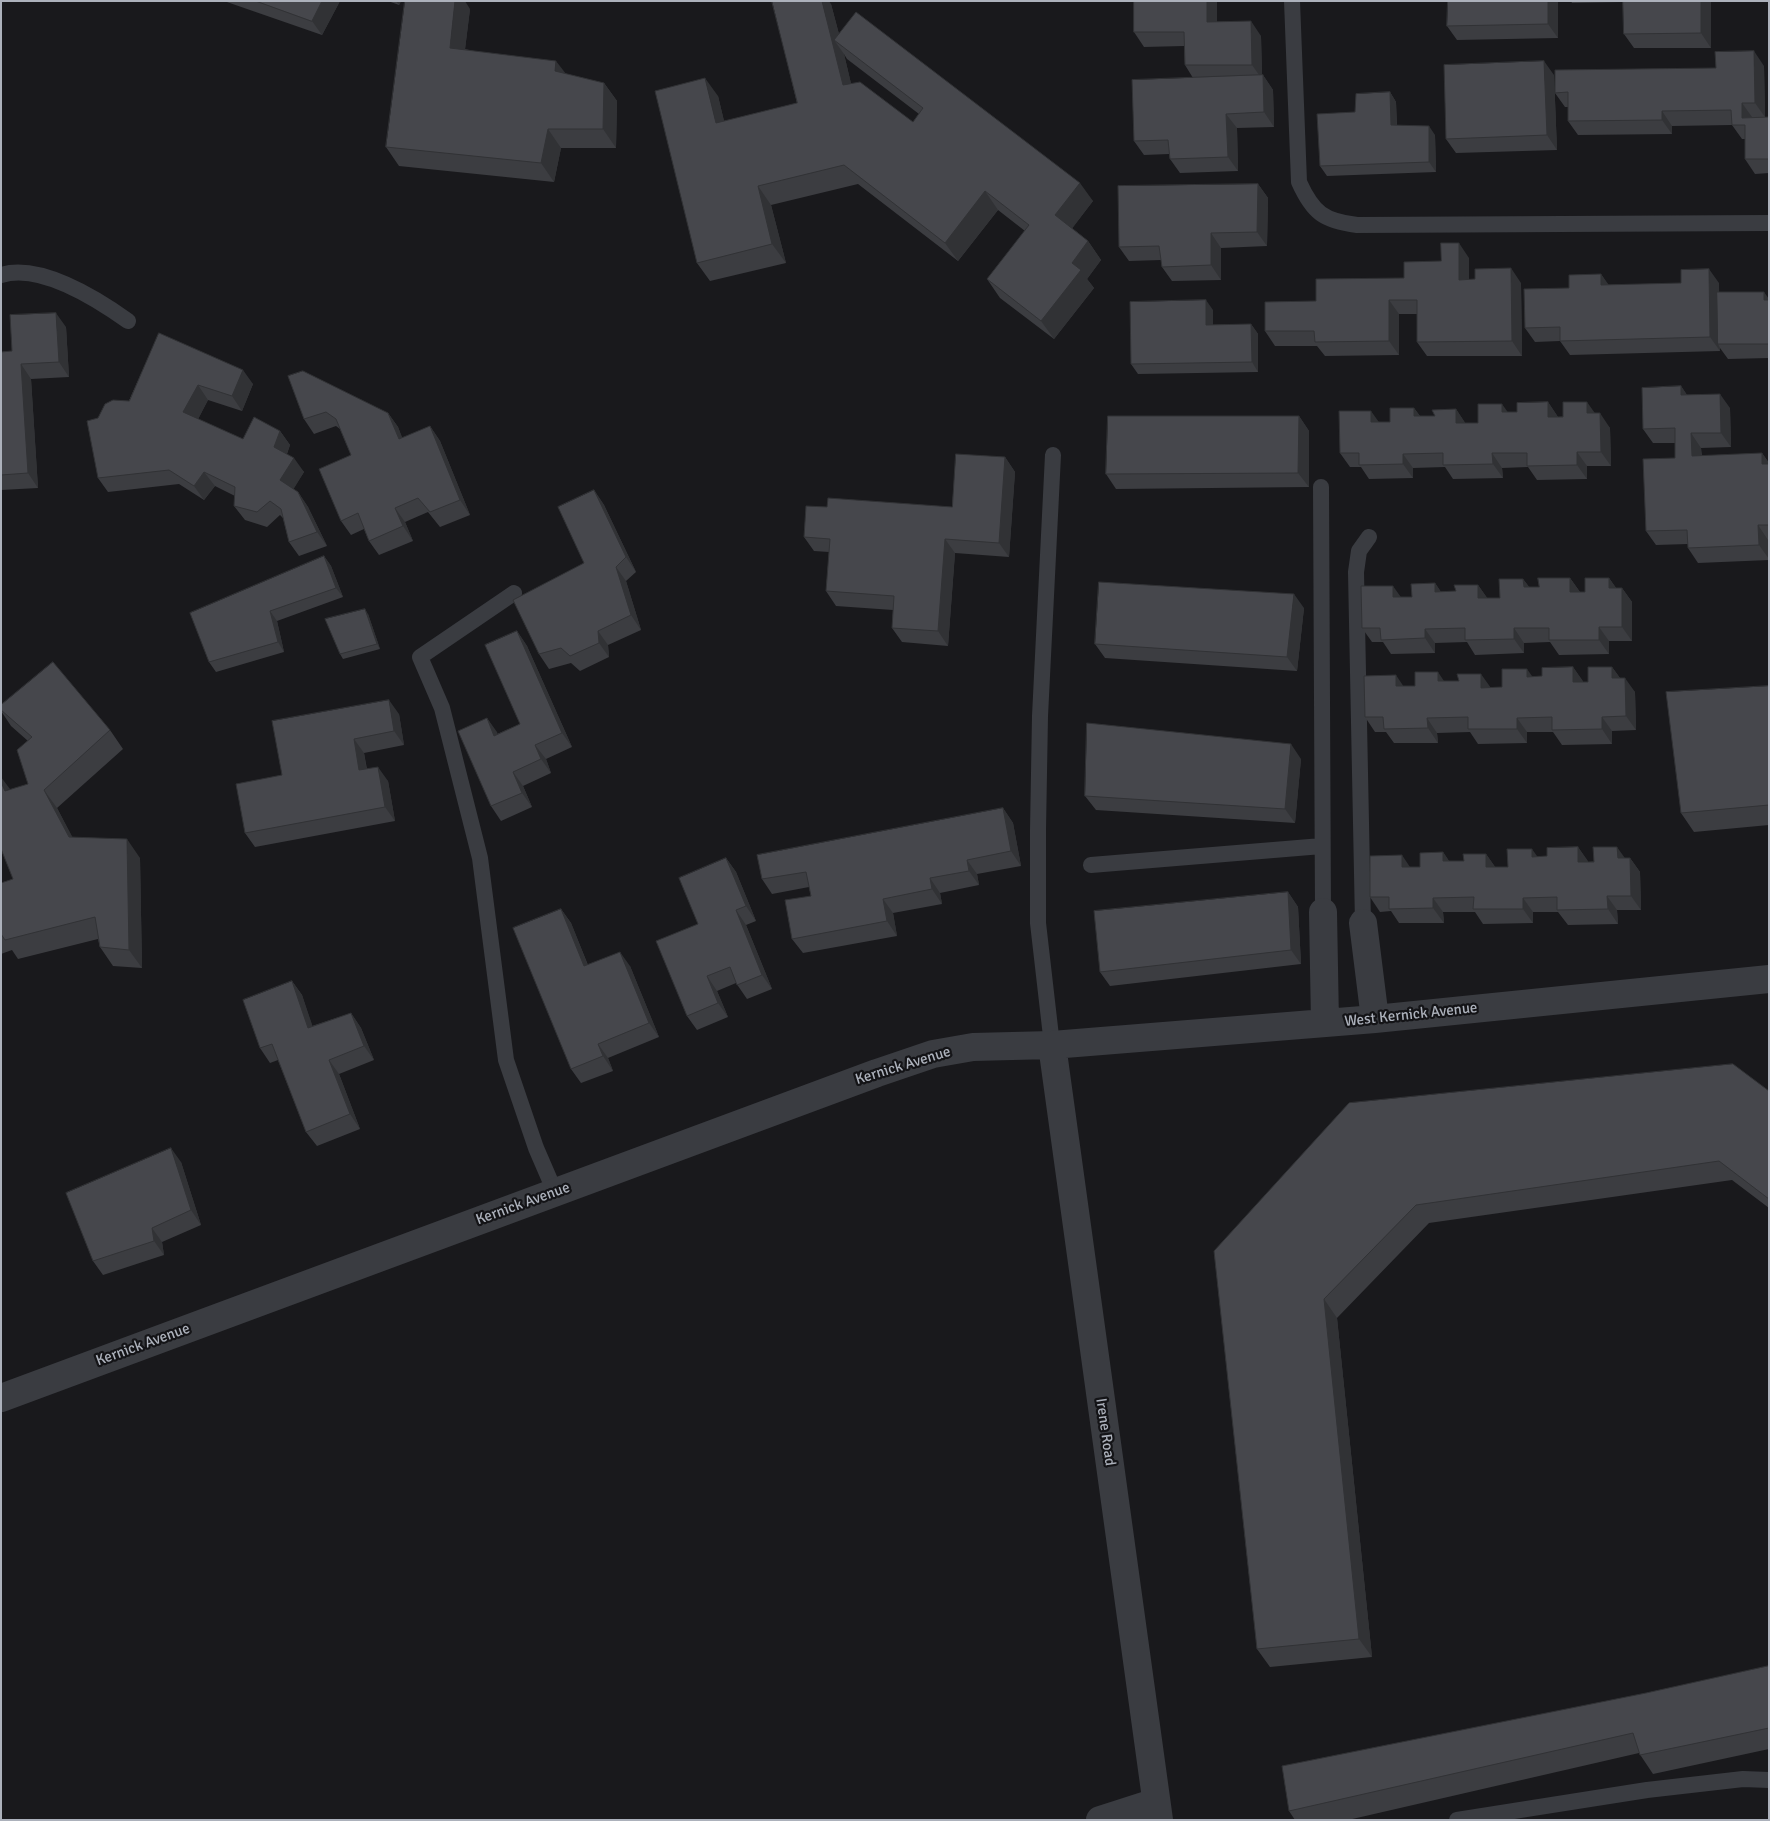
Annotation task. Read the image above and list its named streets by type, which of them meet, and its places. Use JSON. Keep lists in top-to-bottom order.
{
  "streets": {
    "street": ["West Kernick Avenue", "Kernick Avenue", "Irene Road"]
  },
  "crossings": [
    ["West Kernick Avenue", "Kernick Avenue"],
    ["West Kernick Avenue", "Irene Road"],
    ["Kernick Avenue", "Irene Road"]
  ]
}
